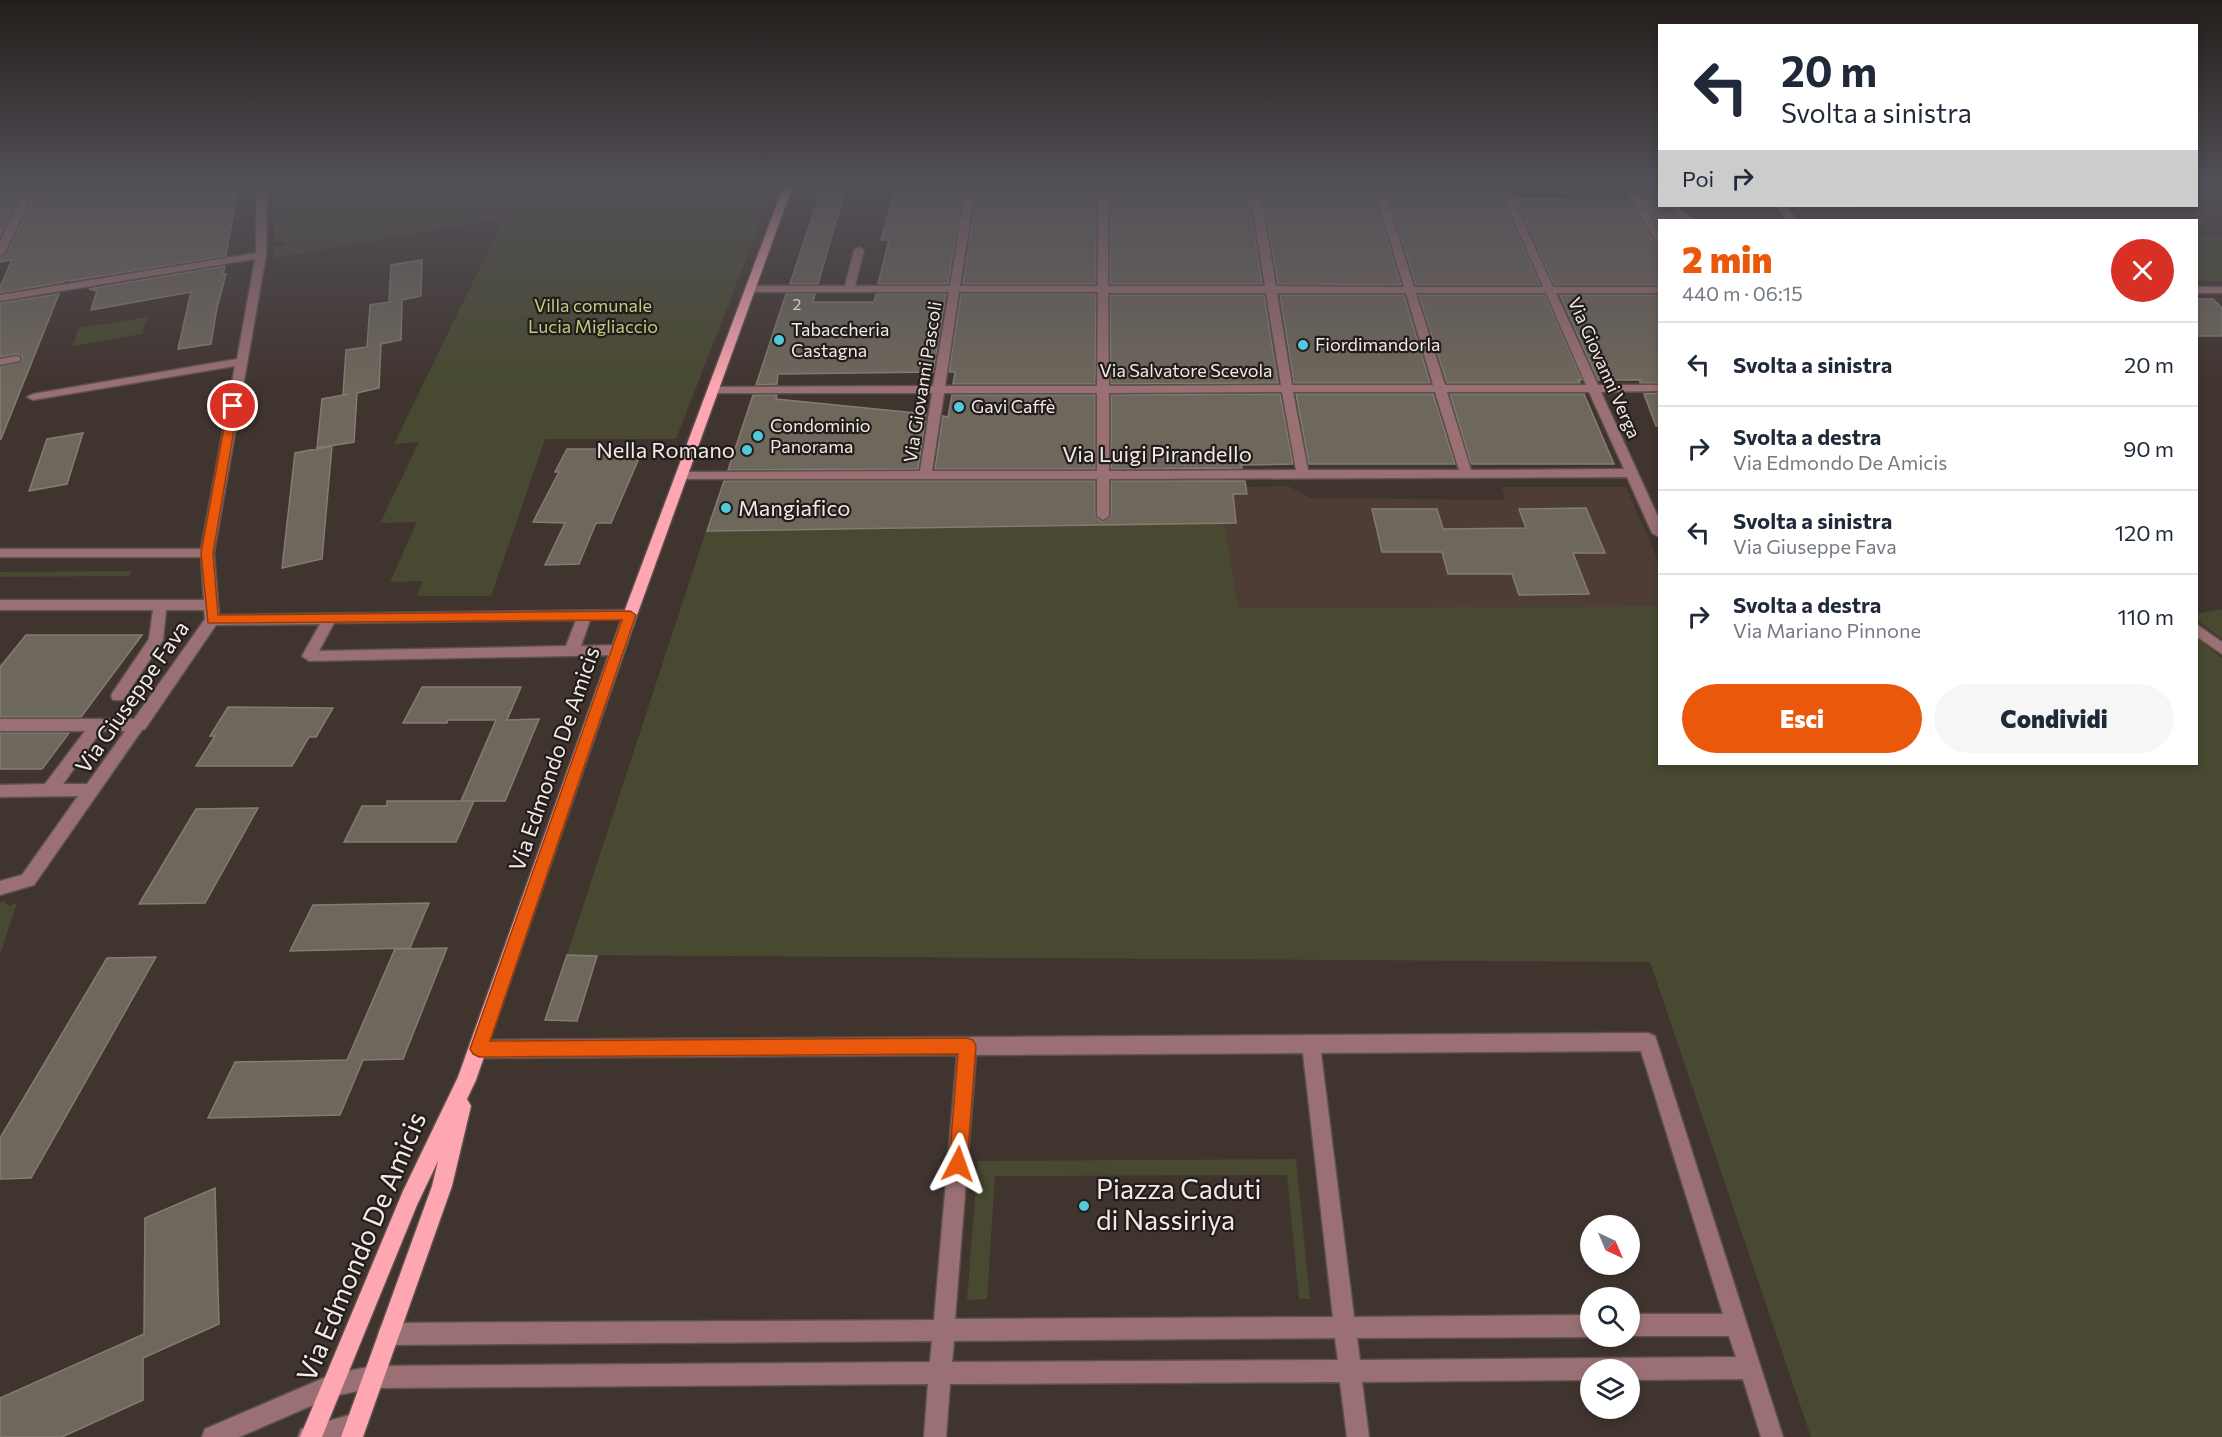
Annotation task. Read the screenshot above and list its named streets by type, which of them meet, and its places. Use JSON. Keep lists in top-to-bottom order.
{
  "streets": {
    "main road": ["Via Edmondo De Amicis"],
    "street": [
      "Via Giovanni Verga",
      "Via Salvatore Scevola",
      "Via Giovanni Pascoli",
      "Via Luigi Pirandello",
      "Via Giuseppe Fava"
    ]
  },
  "crossings": [
    ["Via Giovanni Verga", "Via Salvatore Scevola"],
    ["Via Giovanni Verga", "Via Luigi Pirandello"],
    ["Via Salvatore Scevola", "Via Giovanni Pascoli"],
    ["Via Salvatore Scevola", "Via Edmondo De Amicis"],
    ["Via Giovanni Pascoli", "Via Luigi Pirandello"],
    ["Via Luigi Pirandello", "Via Edmondo De Amicis"],
    ["Via Giuseppe Fava", "Via Edmondo De Amicis"]
  ],
  "parks": ["Villa comunale Lucia Migliaccio"],
  "places": [
    "Tabaccheria Castagna",
    "Fiordimandorla",
    "Gavi Caffè",
    "Condominio Panorama",
    "Nella Romano",
    "Mangiafico",
    "Piazza Caduti di Nassiriya"
  ],
  "house_numbers": ["2"],
  "north": "bottom right",
  "page": {
    "turn": ["20 m", "Svolta a sinistra"],
    "then": "Poi",
    "heading": ["2 min", "440 m · 06:15"],
    "list": [
      {
        "name": "Svolta a sinistra",
        "value": "20 m"
      },
      {
        "name": "Svolta a destra",
        "note": "Via Edmondo De Amicis",
        "value": "90 m"
      },
      {
        "name": "Svolta a sinistra",
        "note": "Via Giuseppe Fava",
        "value": "120 m"
      },
      {
        "name": "Svolta a destra",
        "note": "Via Mariano Pinnone",
        "value": "110 m"
      }
    ],
    "buttons": ["Esci", "Condividi"]
  }
}
